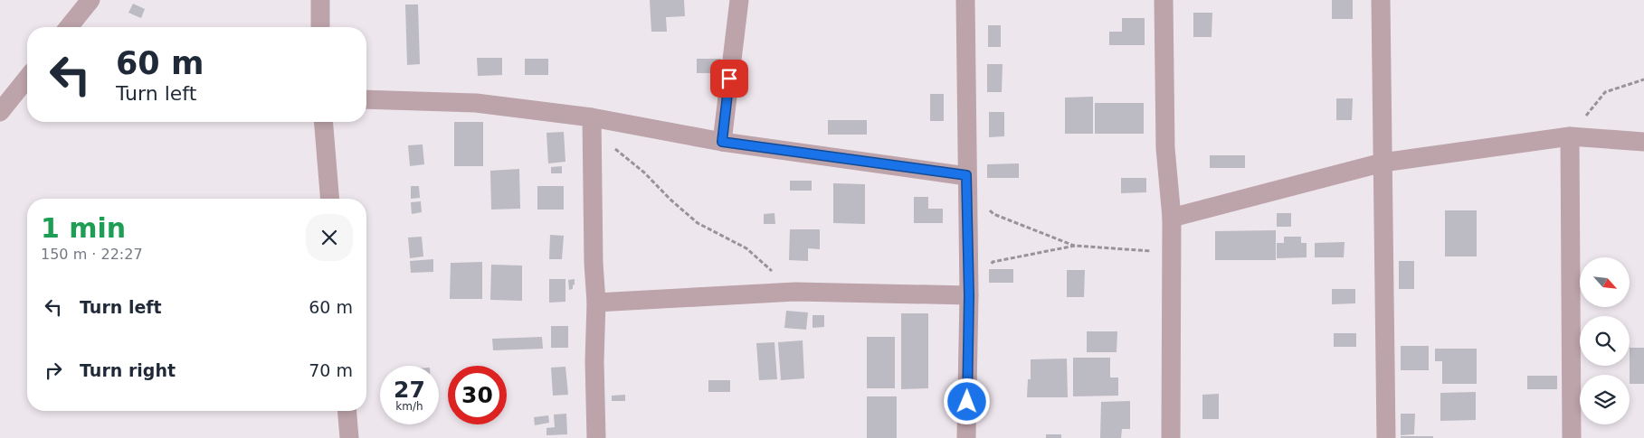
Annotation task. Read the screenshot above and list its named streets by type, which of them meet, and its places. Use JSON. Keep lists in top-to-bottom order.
{
  "north": "bottom right",
  "page": {
    "turn": ["60 m", "Turn left"],
    "heading": ["1 min", "150 m · 22:27"],
    "list": [
      {
        "name": "Turn left",
        "value": "60 m"
      },
      {
        "name": "Turn right",
        "value": "70 m"
      }
    ],
    "speed": "27 km/h",
    "limit": "30"
  }
}
